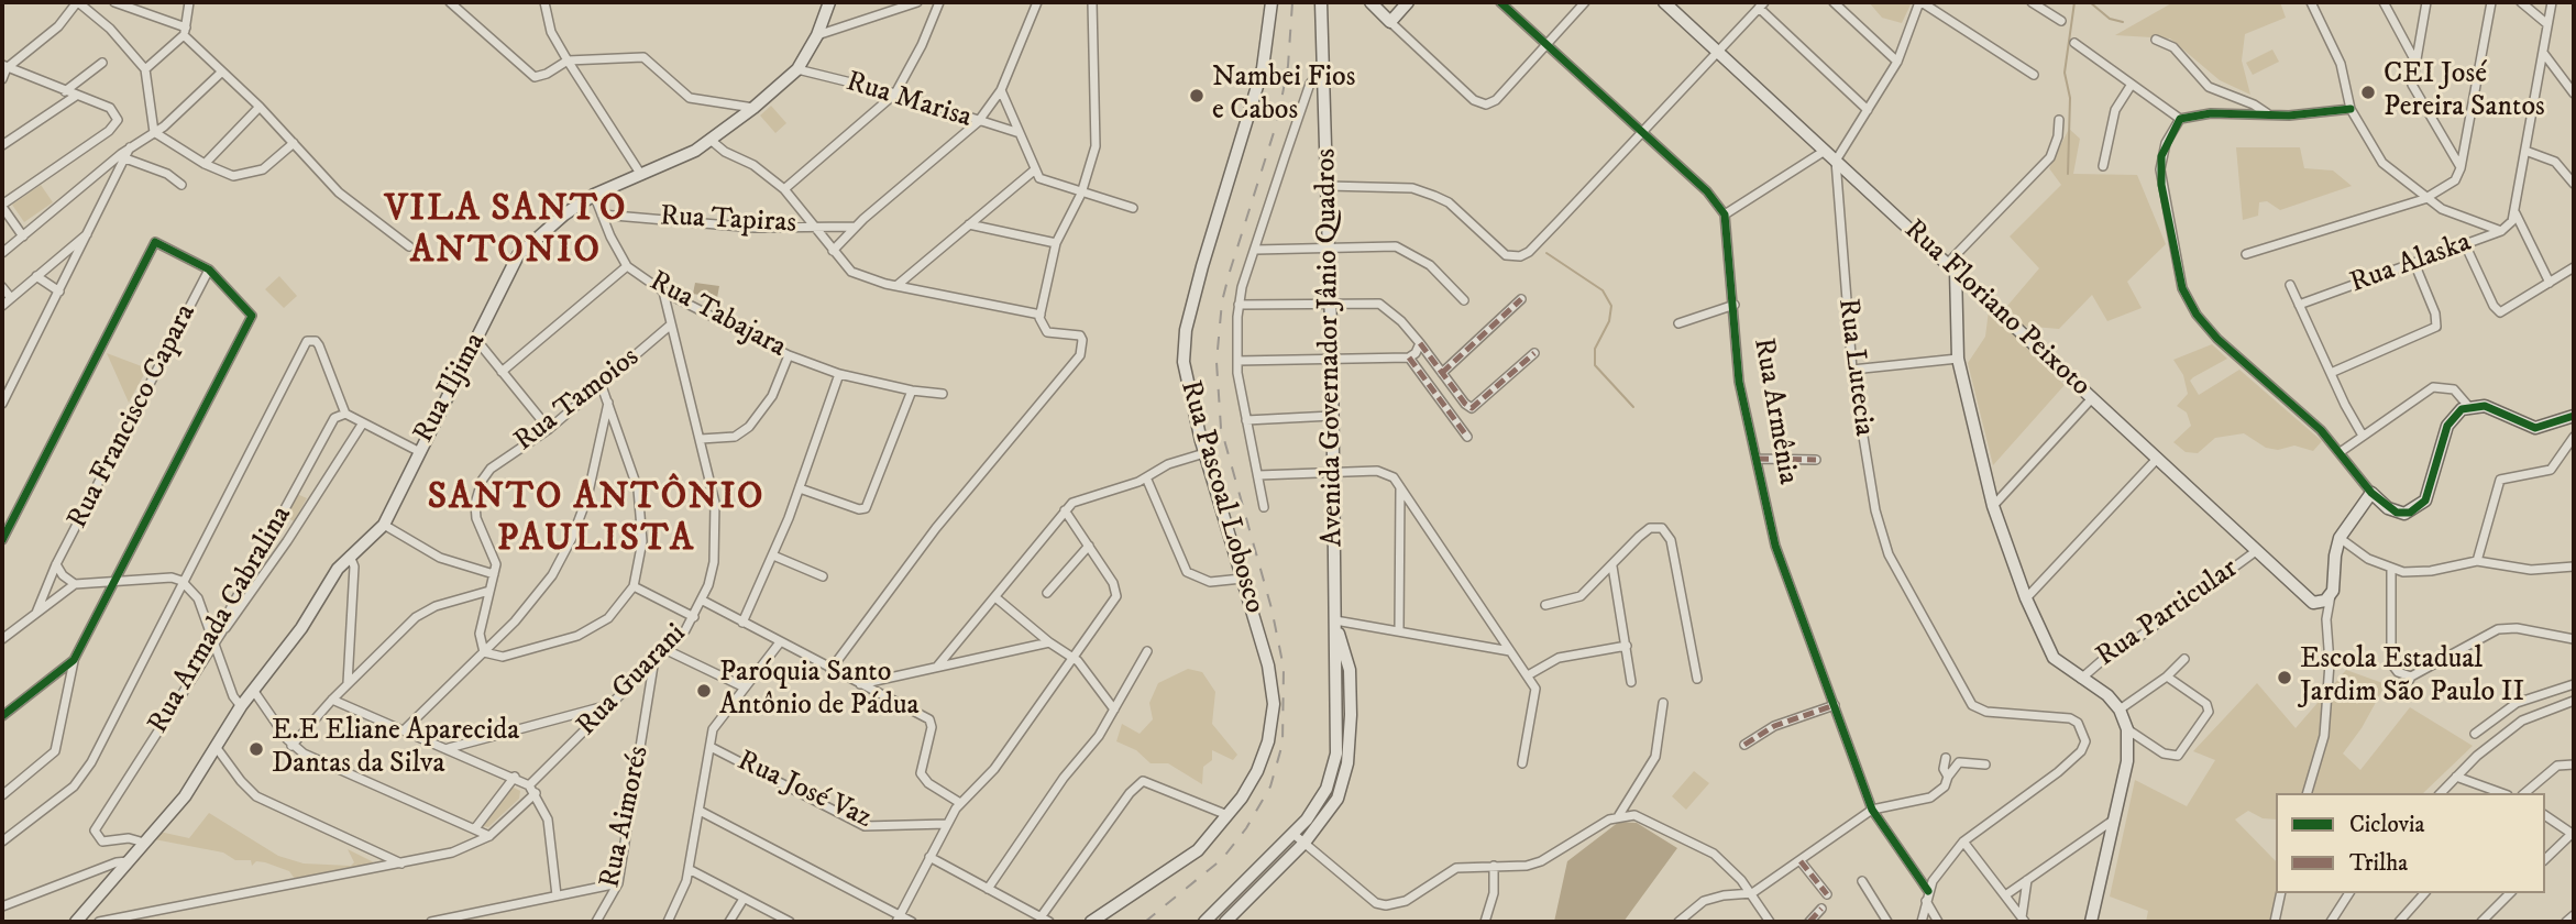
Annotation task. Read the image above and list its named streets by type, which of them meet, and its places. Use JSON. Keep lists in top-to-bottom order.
{
  "streets": {
    "main road": [
      "Rua Floriano Peixoto",
      "Avenida Governador Jânio Quadros",
      "Rua Iljima",
      "Rua Pascoal Lobosco"
    ],
    "street": [
      "Rua Marisa",
      "Rua Tapiras",
      "Rua Alaska",
      "Rua Tabajara",
      "Rua Lutecia",
      "Rua Tamoios",
      "Rua Armênia",
      "Rua Francisco Capara",
      "Rua Particular",
      "Rua Armada Cabralina",
      "Rua Guarani",
      "Rua José Vaz",
      "Rua Aimorés"
    ]
  },
  "crossings": [
    ["Rua Marisa", "Rua Iljima"],
    ["Rua Tapiras", "Rua Tabajara"],
    ["Rua Floriano Peixoto", "Rua Lutecia"],
    ["Rua Floriano Peixoto", "Rua Particular"],
    ["Rua Tabajara", "Rua Iljima"],
    ["Rua Tabajara", "Rua Guarani"],
    ["Rua Iljima", "Rua Armada Cabralina"],
    ["Rua Tamoios", "Rua Guarani"],
    ["Rua Guarani", "Rua Aimorés"]
  ],
  "districts": ["VILA SANTO ANTONIO", "SANTO ANTÔNIO PAULISTA"],
  "places": [
    "CEI José Pereira Santos",
    "Nambei Fios e Cabos",
    "Escola Estadual Jardim São Paulo II",
    "Paróquia Santo Antônio de Pádua",
    "E.E Eliane Aparecida Dantas da Silva"
  ],
  "legend": ["Ciclovia", "Trilha"]
}
